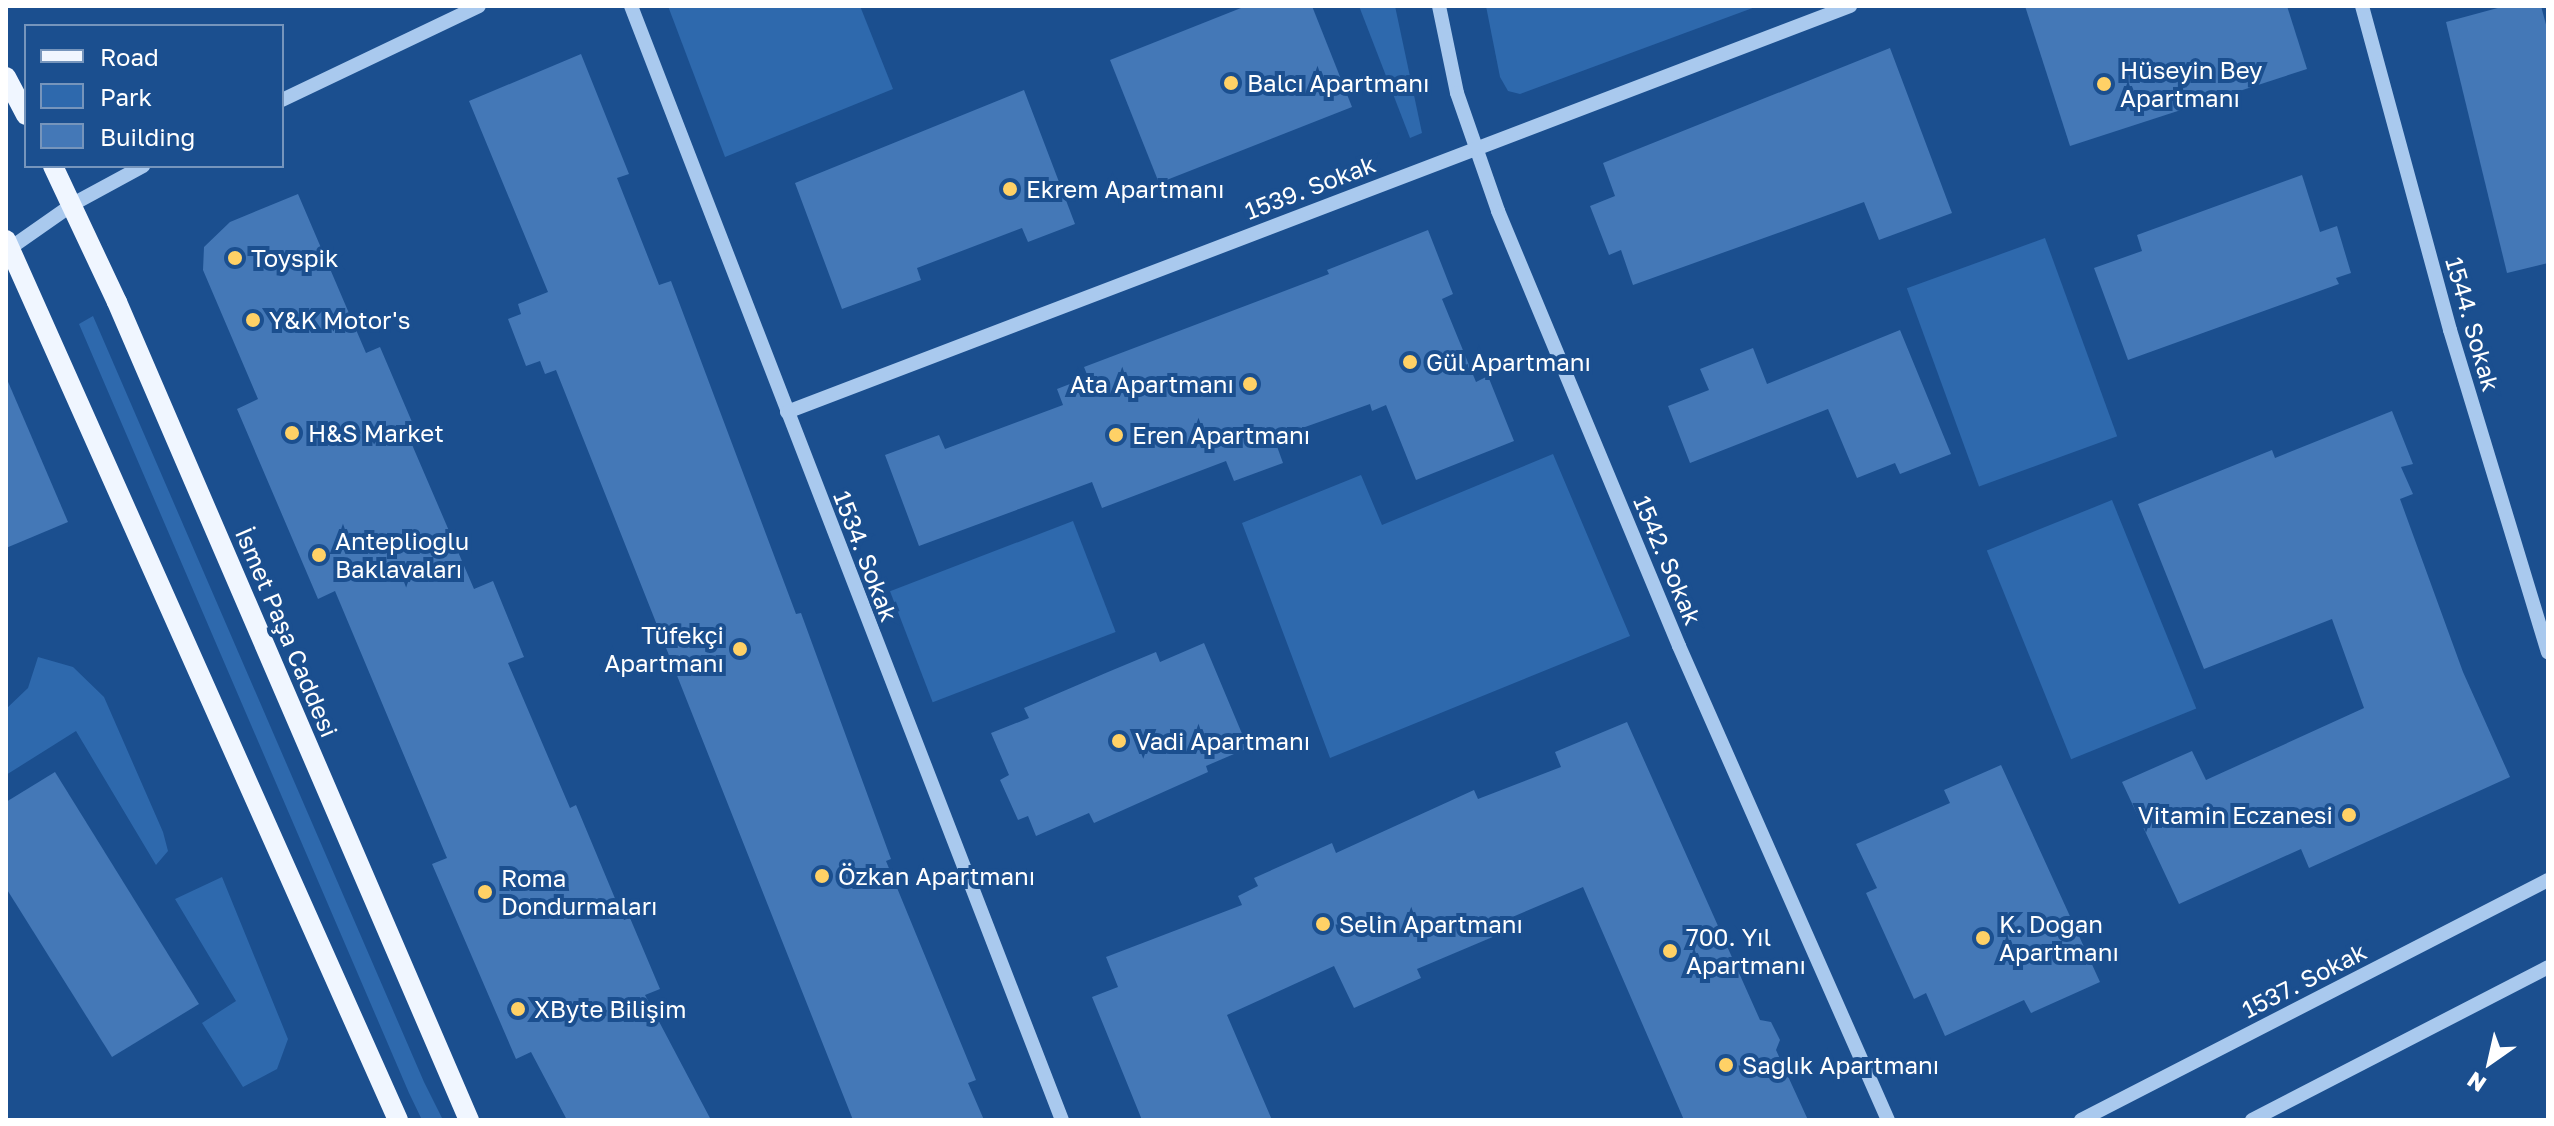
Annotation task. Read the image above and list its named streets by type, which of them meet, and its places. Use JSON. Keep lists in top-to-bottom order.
{
  "streets": {
    "main road": ["İsmet Paşa Caddesi"],
    "street": [
      "1539. Sokak",
      "1544. Sokak",
      "1534. Sokak",
      "1542. Sokak",
      "1537. Sokak"
    ]
  },
  "crossings": [
    ["1539. Sokak", "1534. Sokak"],
    ["1539. Sokak", "1542. Sokak"]
  ],
  "places": [
    "Balcı Apartmanı",
    "Hüseyin Bey Apartmanı",
    "Ekrem Apartmanı",
    "Toyspik",
    "Y&K Motor's",
    "Gül Apartmanı",
    "Ata Apartmanı",
    "H&S Market",
    "Eren Apartmanı",
    "Anteplioğlu Baklavaları",
    "Tüfekçi Apartmanı",
    "Vadi Apartmanı",
    "Vitamin Eczanesi",
    "Özkan Apartmanı",
    "Roma Dondurmaları",
    "Selin Apartmanı",
    "K. Doğan Apartmanı",
    "700. Yıl Apartmanı",
    "XByte Bilişim",
    "Sağlık Apartmanı"
  ],
  "legend": ["Road", "Park", "Building"],
  "north": "bottom left"
}
